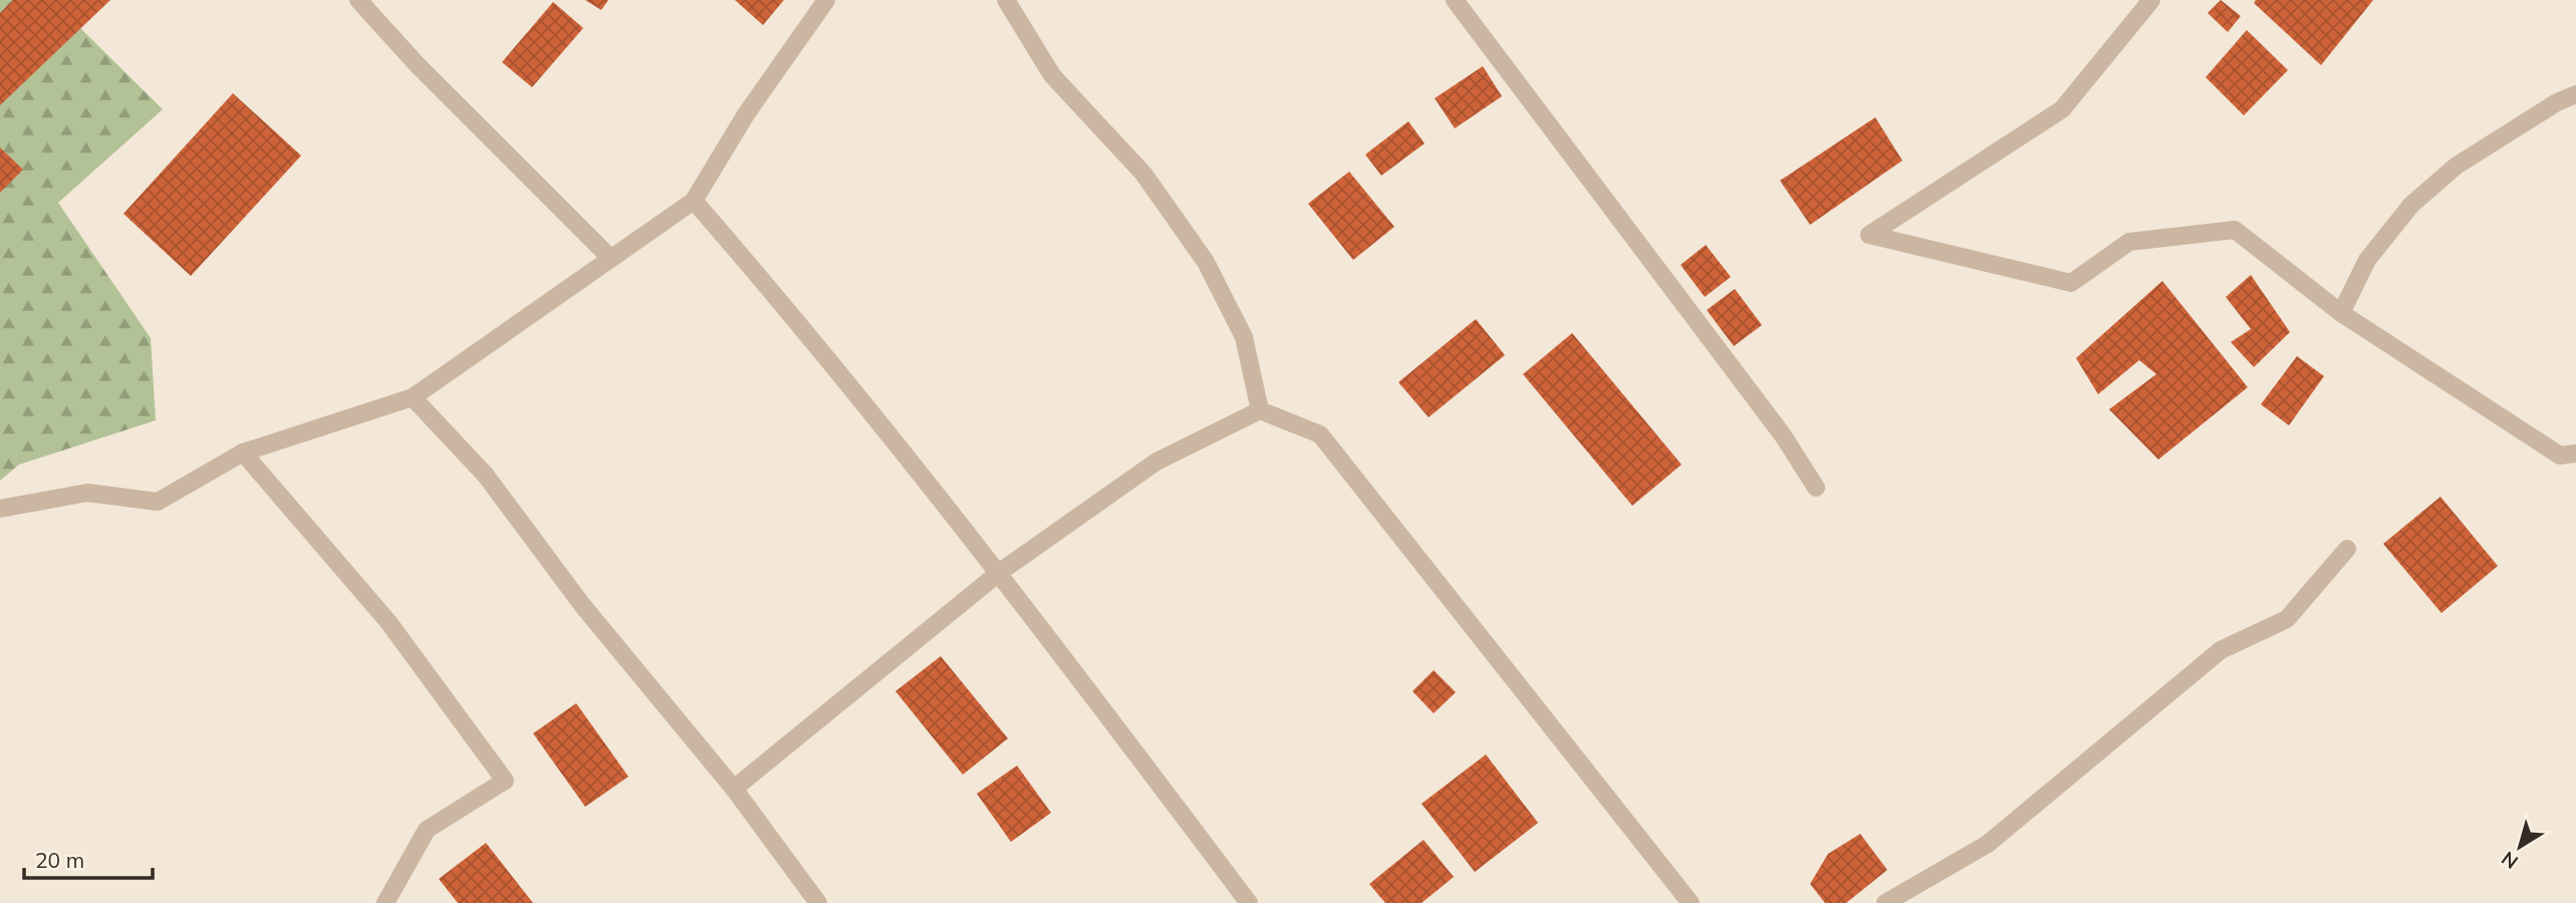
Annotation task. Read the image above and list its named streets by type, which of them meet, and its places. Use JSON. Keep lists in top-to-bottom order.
{
  "scale_bar": "20 m",
  "north": "bottom left"
}
